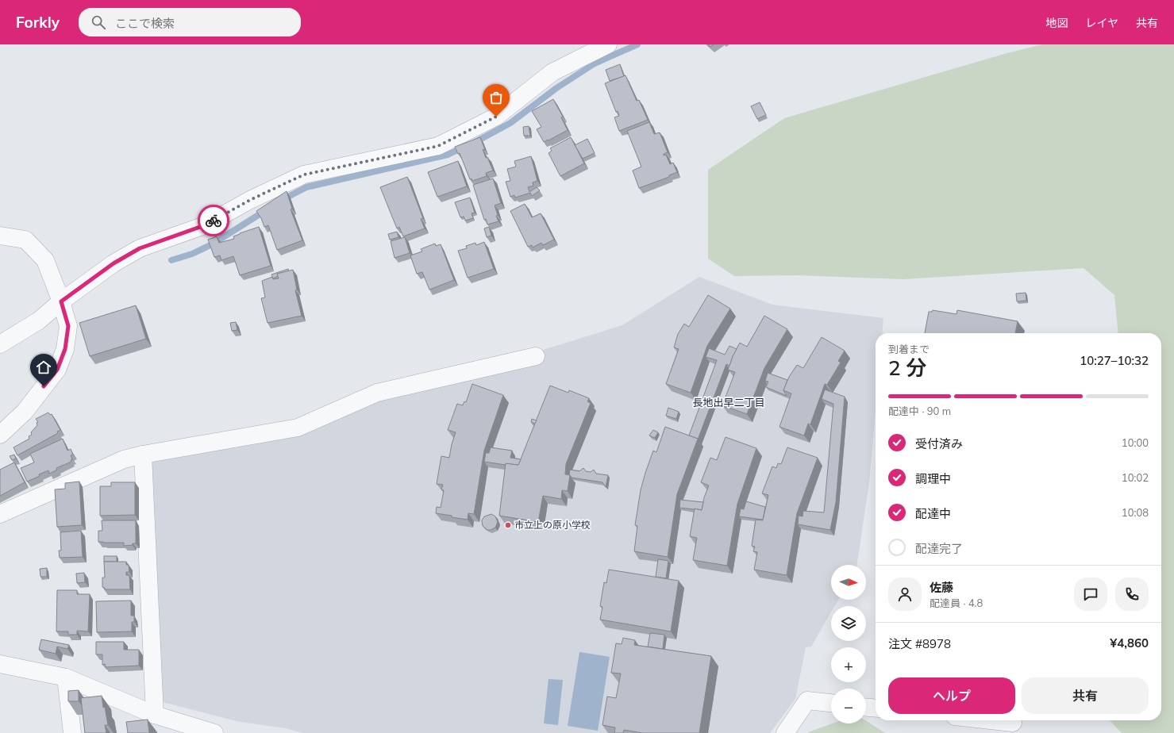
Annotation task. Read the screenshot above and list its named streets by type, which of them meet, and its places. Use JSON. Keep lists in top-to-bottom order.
{
  "districts": ["長地出早二丁目"],
  "places": ["市立上の原小学校"],
  "north": "right",
  "page": {
    "header": "Forkly",
    "search": "ここで検索",
    "nav": ["地図", "レイヤ", "共有"],
    "heading": ["2 分", "到着まで", "10:27–10:32"],
    "panel": [
      "佐藤",
      "配達員 · 4.8",
      "注文 #8978",
      "¥4,860"
    ],
    "bar": "配達中 · 90 m",
    "list": [
      ["受付済み", "10:00"],
      ["調理中", "10:02"],
      ["配達中", "10:08"],
      "配達完了"
    ],
    "map_buttons": ["+", "−"],
    "buttons": ["ヘルプ", "共有"]
  }
}
